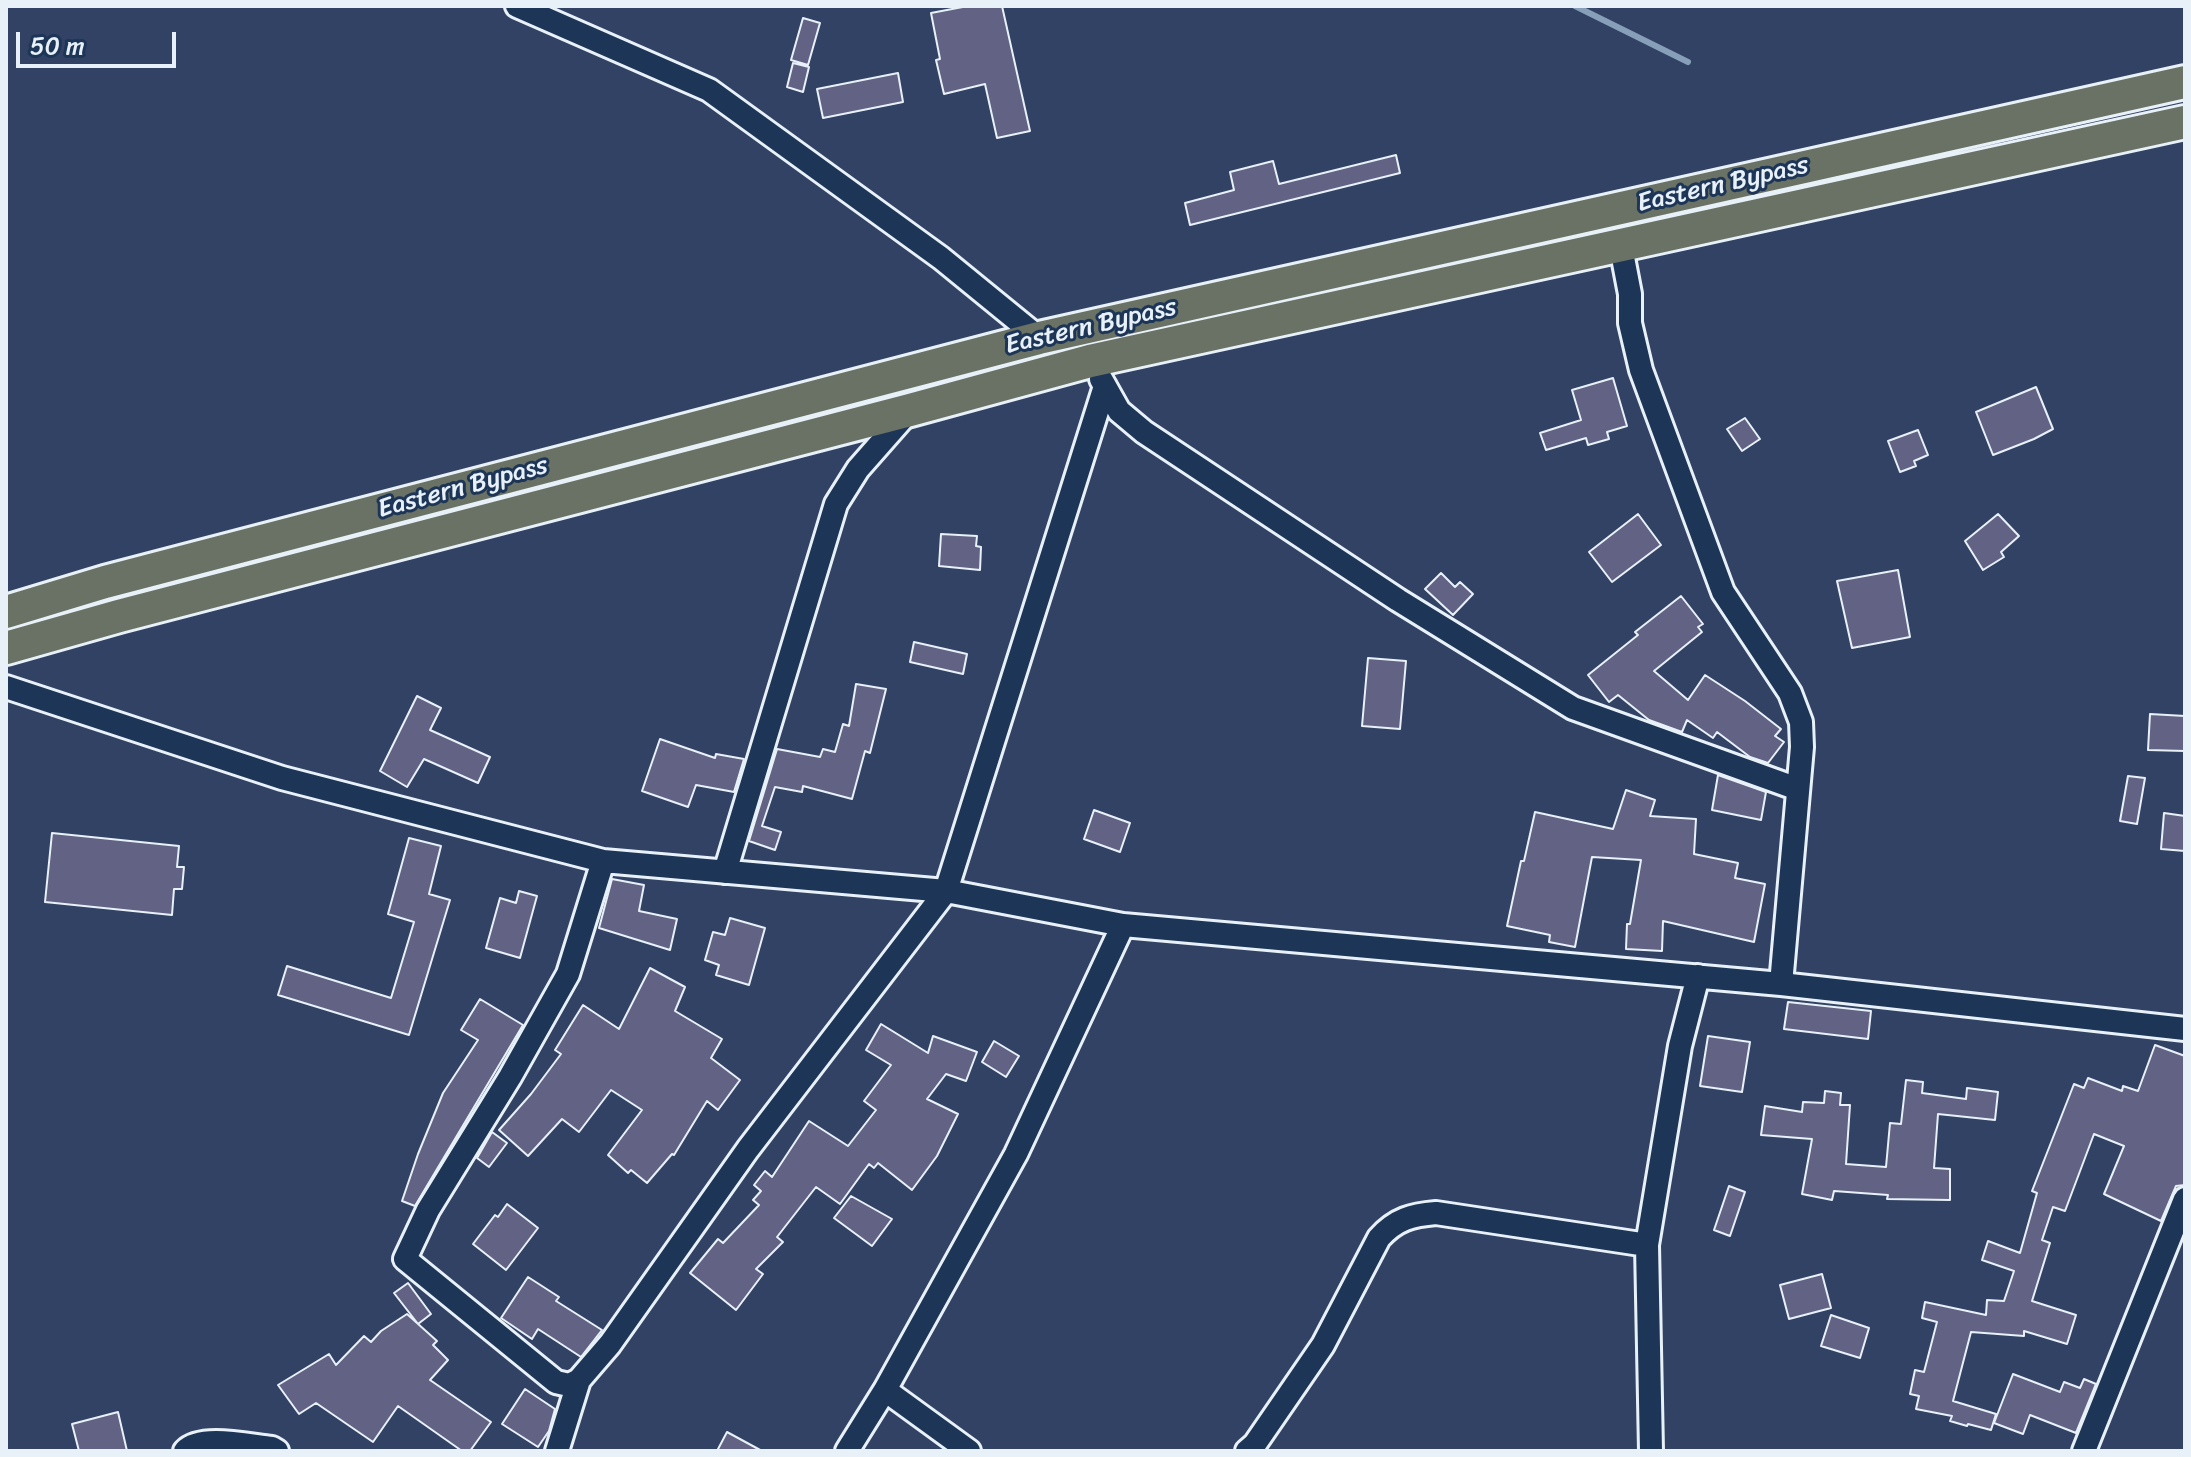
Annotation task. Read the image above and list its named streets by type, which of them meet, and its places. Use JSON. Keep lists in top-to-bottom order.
{
  "streets": {
    "highway": ["Eastern Bypass"]
  },
  "scale_bar": "50 m"
}
